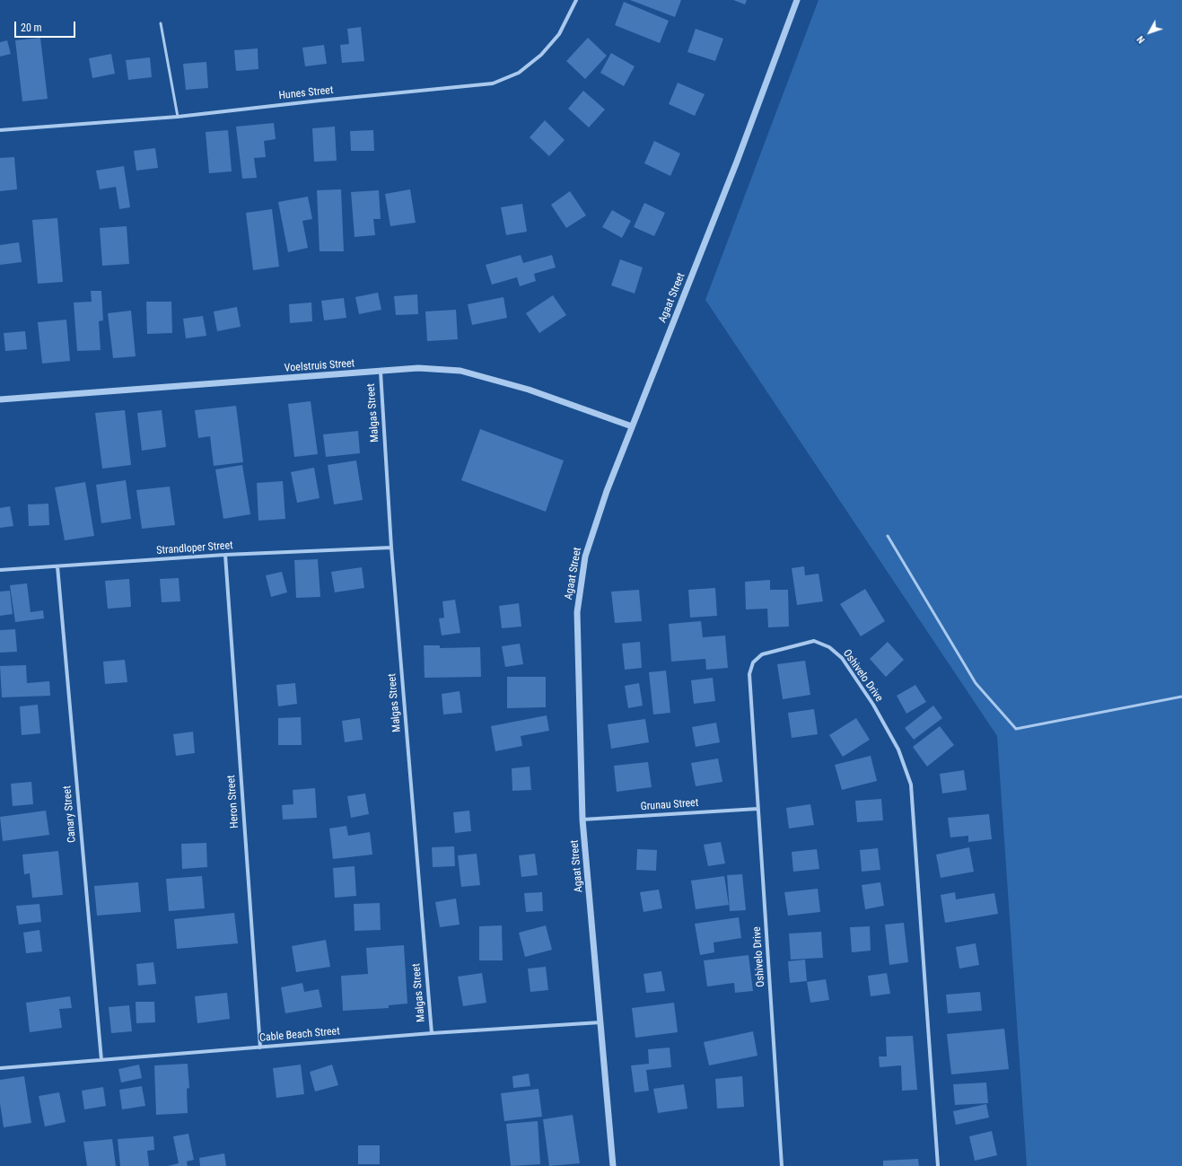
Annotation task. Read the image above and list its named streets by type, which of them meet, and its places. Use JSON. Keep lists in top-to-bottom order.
{
  "streets": {
    "street": [
      "Hunes Street",
      "Agaat Street",
      "Voelstruis Street",
      "Malgas Street",
      "Strandloper Street",
      "Oshivelo Drive",
      "Heron Street",
      "Grunau Street",
      "Canary Street",
      "Cable Beach Street"
    ]
  },
  "crossings": [
    ["Agaat Street", "Voelstruis Street"],
    ["Agaat Street", "Grunau Street"],
    ["Agaat Street", "Cable Beach Street"],
    ["Voelstruis Street", "Malgas Street"],
    ["Malgas Street", "Strandloper Street"],
    ["Malgas Street", "Cable Beach Street"],
    ["Strandloper Street", "Heron Street"],
    ["Strandloper Street", "Canary Street"],
    ["Oshivelo Drive", "Grunau Street"],
    ["Heron Street", "Cable Beach Street"],
    ["Canary Street", "Cable Beach Street"]
  ],
  "scale_bar": "20 m",
  "north": "bottom left"
}
